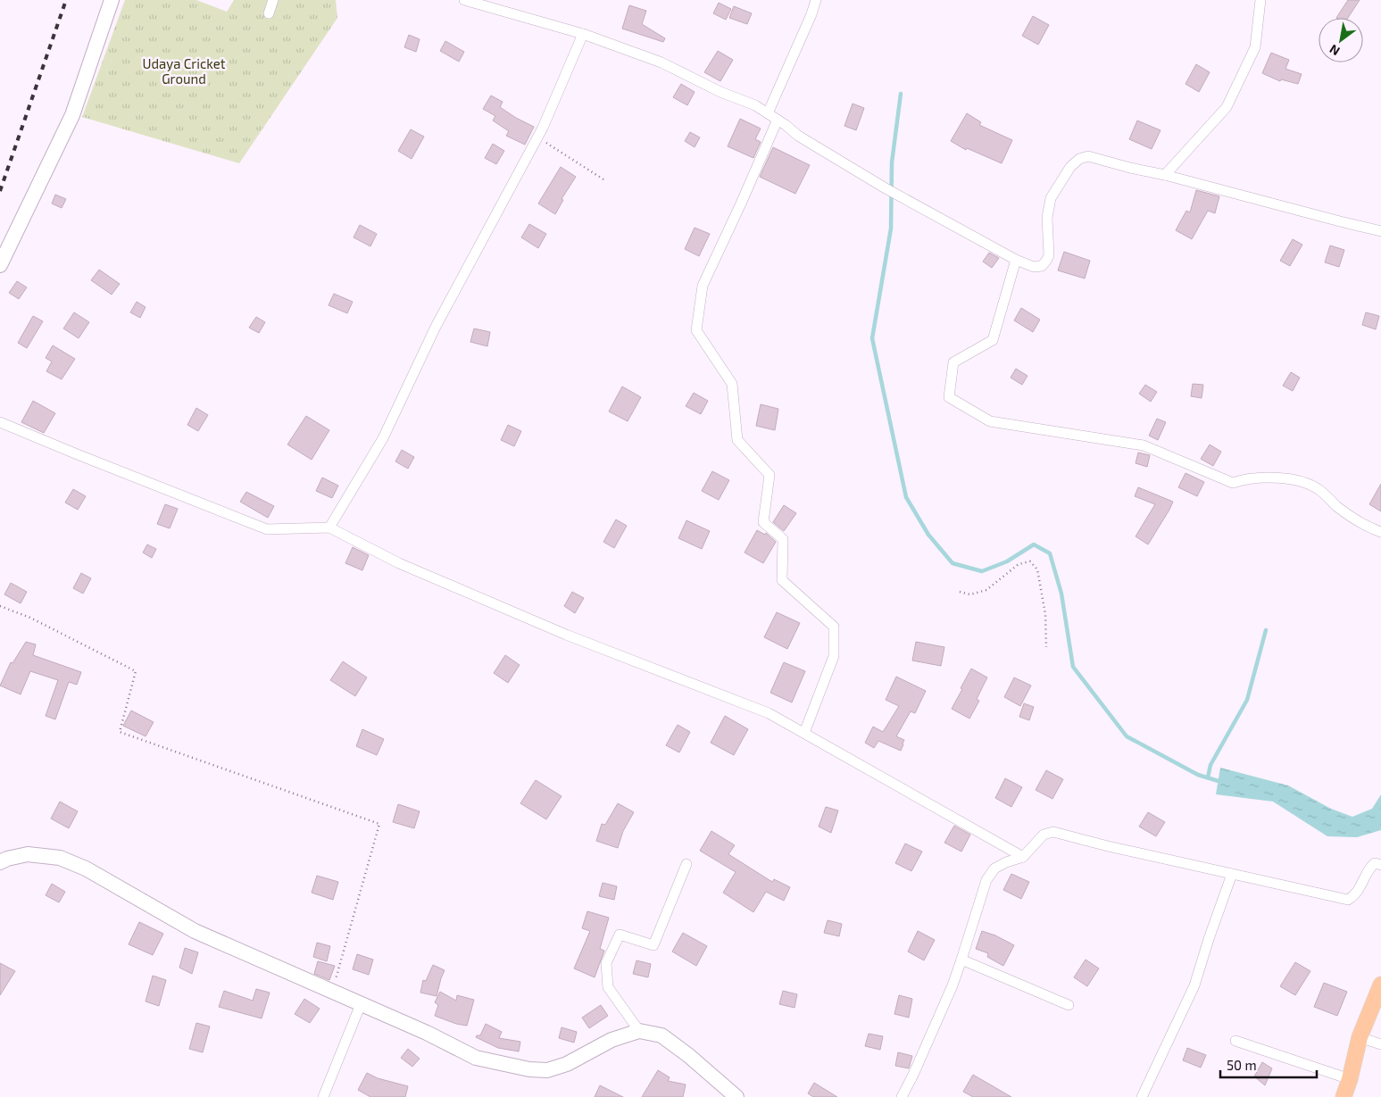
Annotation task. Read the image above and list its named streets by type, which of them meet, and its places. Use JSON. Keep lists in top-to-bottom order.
{
  "parks": ["Udaya Cricket Ground"],
  "scale_bar": "50 m",
  "north": "bottom left"
}
